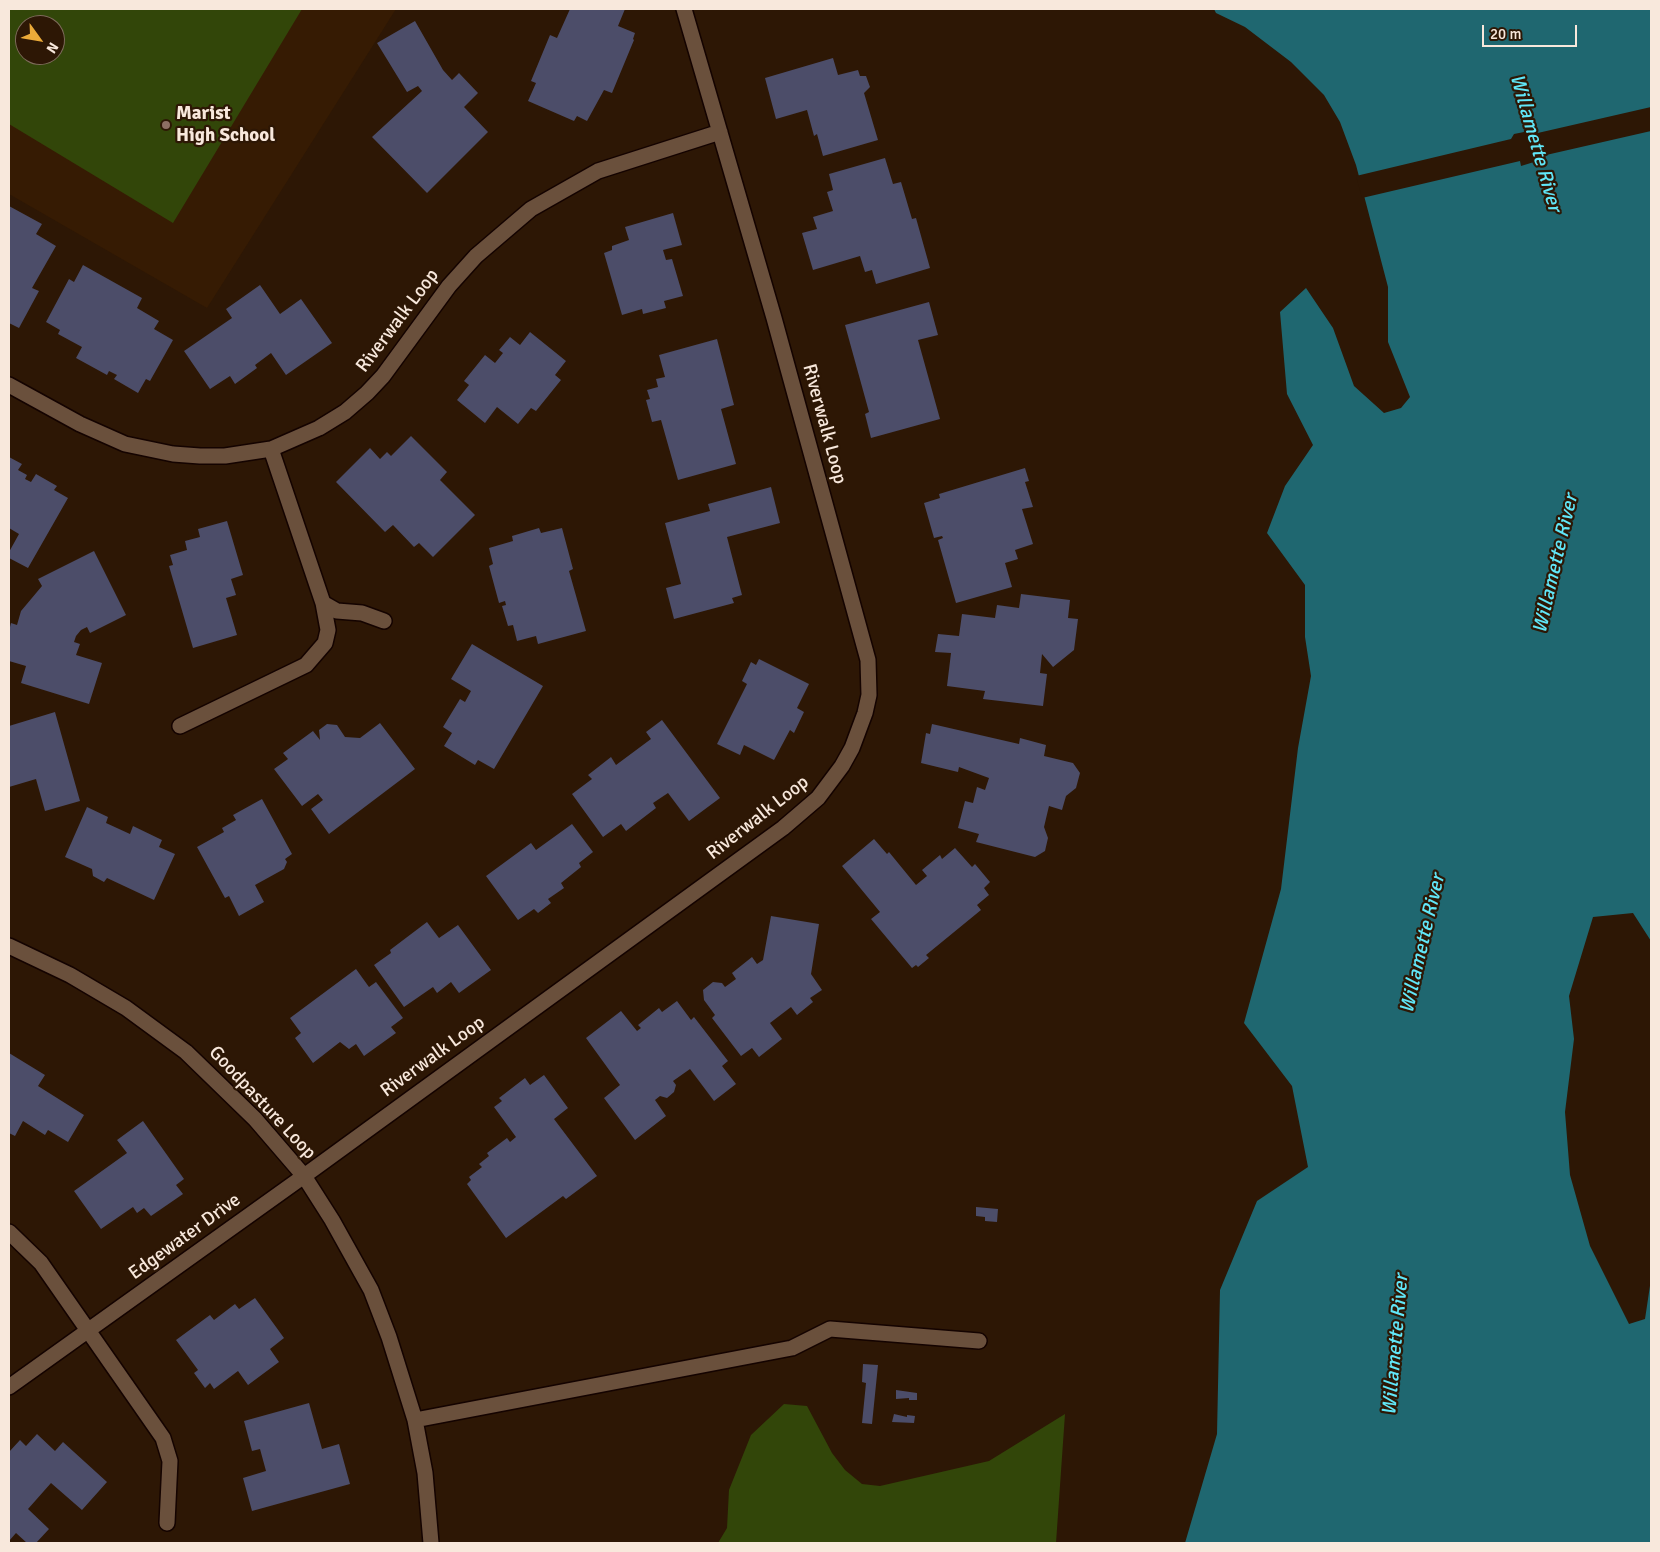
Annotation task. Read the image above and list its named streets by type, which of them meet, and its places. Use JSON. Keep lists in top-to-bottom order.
{
  "streets": {
    "street": ["Riverwalk Loop", "Goodpasture Loop", "Edgewater Drive"]
  },
  "crossings": [
    ["Riverwalk Loop", "Goodpasture Loop"],
    ["Riverwalk Loop", "Edgewater Drive"],
    ["Goodpasture Loop", "Edgewater Drive"]
  ],
  "water": ["Willamette River"],
  "places": ["Marist High School"],
  "scale_bar": "20 m",
  "north": "bottom right"
}
